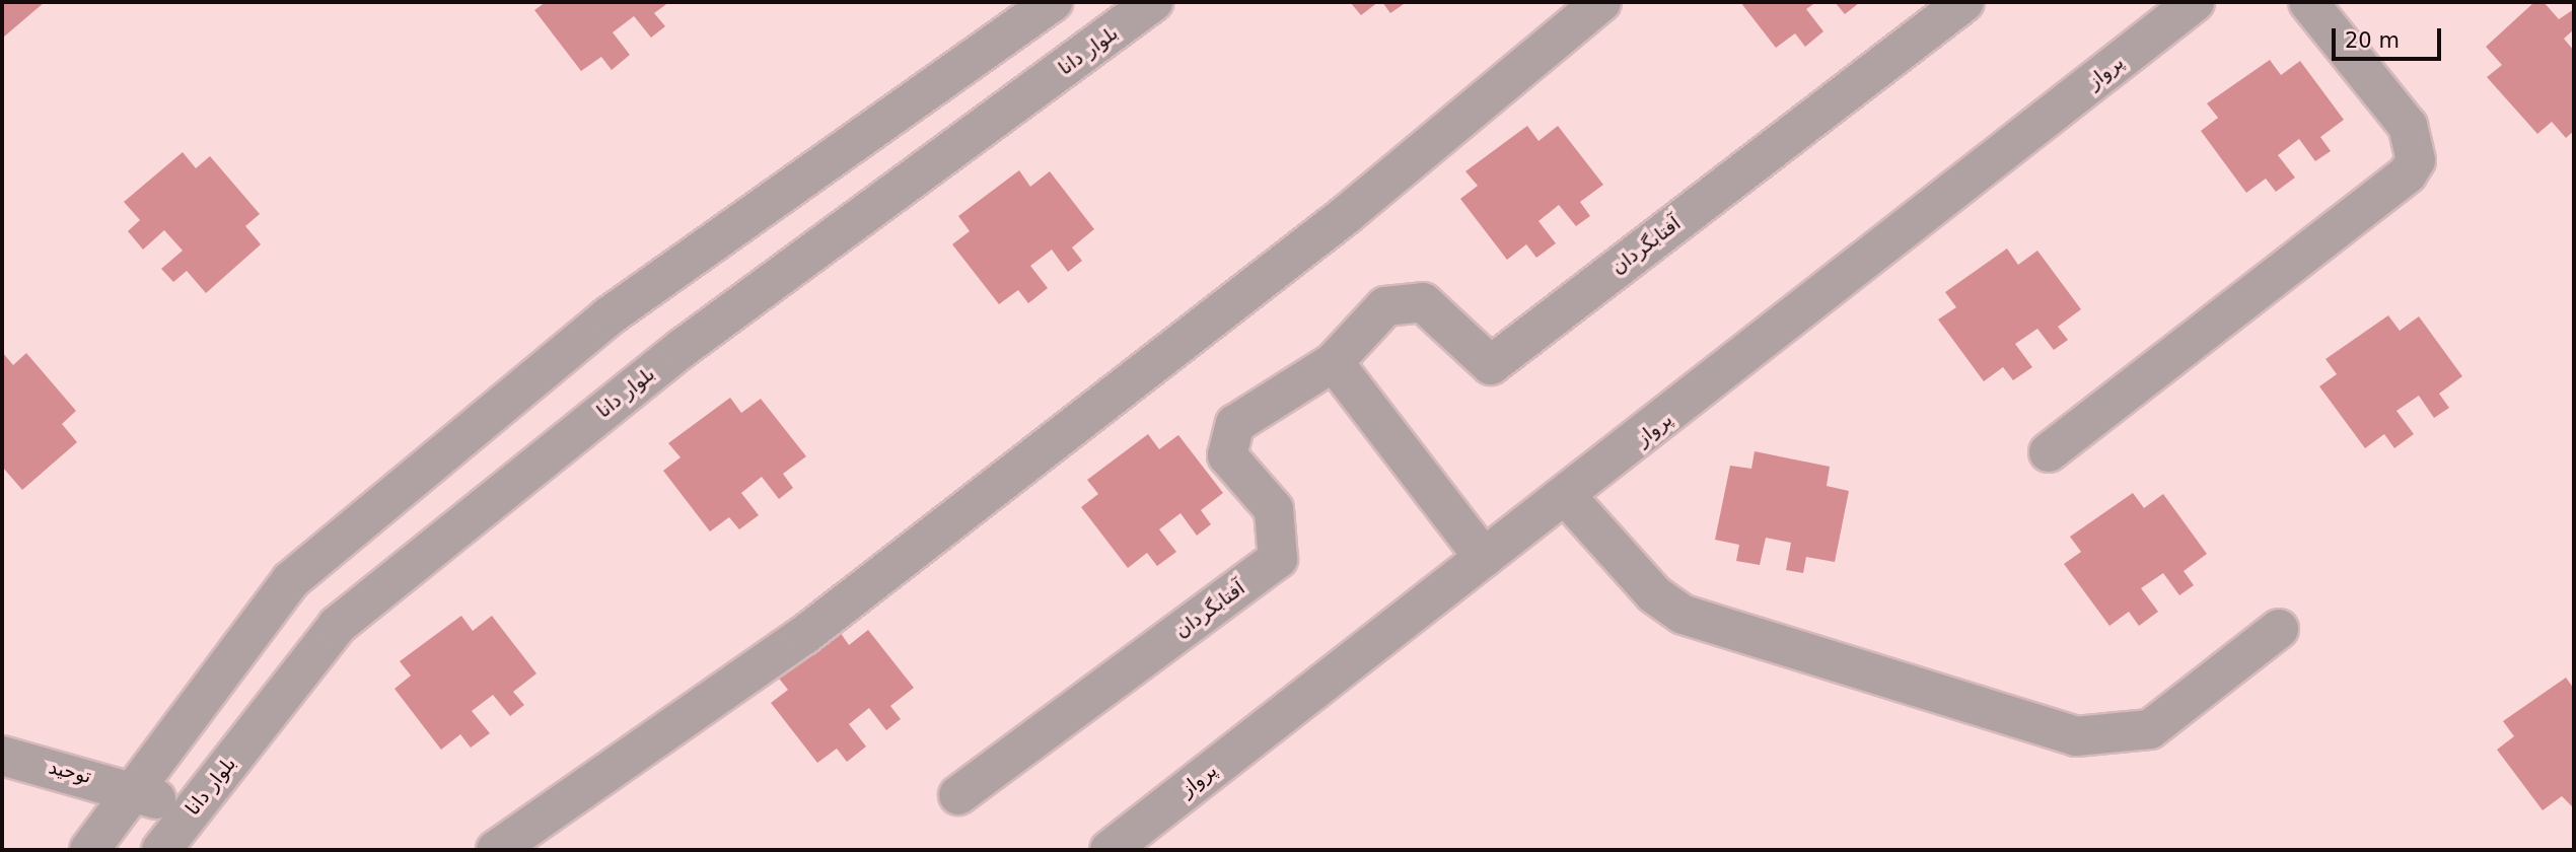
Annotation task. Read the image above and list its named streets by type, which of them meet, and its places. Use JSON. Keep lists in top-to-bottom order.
{
  "streets": {
    "street": [
      "بلوار دانا",
      "پرواز",
      "آفتابگردان",
      "توحید"
    ]
  },
  "crossings": [
    ["بلوار دانا", "توحید"]
  ],
  "scale_bar": "20 m"
}
